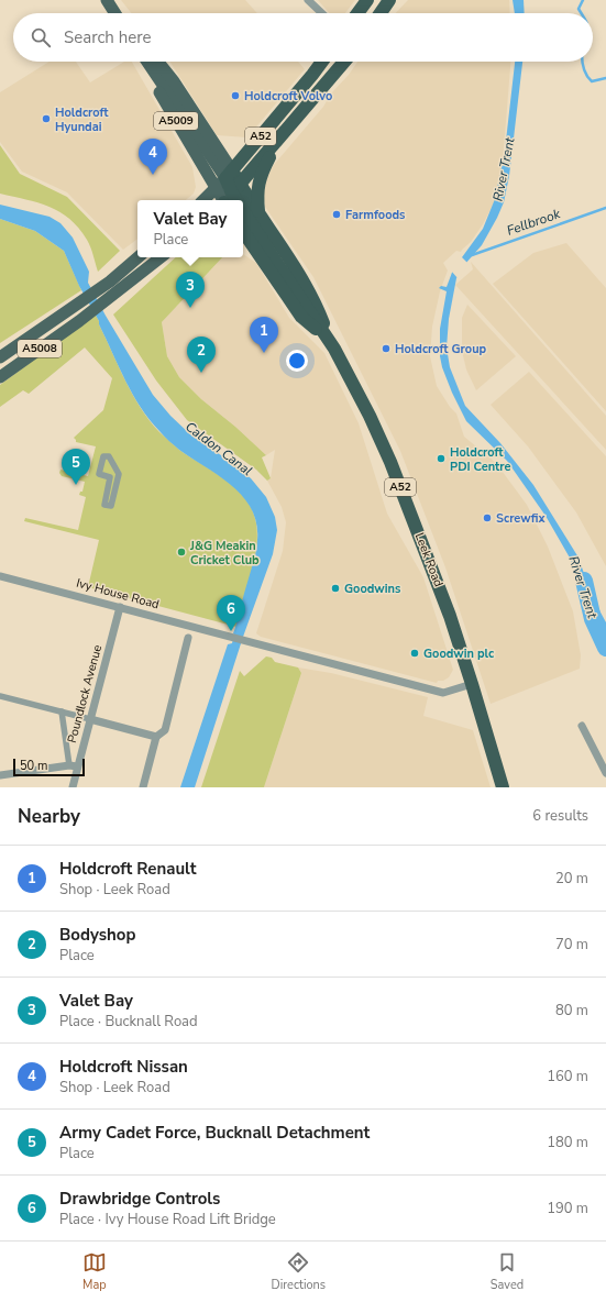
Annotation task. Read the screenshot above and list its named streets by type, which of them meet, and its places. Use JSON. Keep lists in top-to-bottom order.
{
  "streets": {
    "highway": ["A52", "Leek Road"],
    "main road": ["A5009", "A5008"],
    "street": ["Ivy House Road", "Poundlock Avenue"]
  },
  "crossings": [
    ["A5009", "A52"],
    ["A52", "Leek Road"],
    ["Leek Road", "Ivy House Road"],
    ["Ivy House Road", "Poundlock Avenue"]
  ],
  "water": ["River Trent", "Fellbrook", "Caldon Canal"],
  "places": [
    "Holdcroft Volvo",
    "Holdcroft Hyundai",
    "Farmfoods",
    "Holdcroft Group",
    "Holdcroft PDI Centre",
    "Screwfix",
    "J&G Meakin Cricket Club",
    "Goodwins",
    "Goodwin plc"
  ],
  "scale_bar": "50 m",
  "page": {
    "search": "Search here",
    "pins": [
      "4",
      "3",
      "1",
      "2",
      "5",
      "6"
    ],
    "popup": ["Valet Bay", "Place"],
    "scale": "50 m",
    "heading": ["Nearby", "6 results"],
    "list": [
      {
        "mark": "1",
        "name": "Holdcroft Renault",
        "note": "Shop · Leek Road",
        "value": "20 m"
      },
      {
        "mark": "2",
        "name": "Bodyshop",
        "note": "Place",
        "value": "70 m"
      },
      {
        "mark": "3",
        "name": "Valet Bay",
        "note": "Place · Bucknall Road",
        "value": "80 m"
      },
      {
        "mark": "4",
        "name": "Holdcroft Nissan",
        "note": "Shop · Leek Road",
        "value": "160 m"
      },
      {
        "mark": "5",
        "name": "Army Cadet Force, Bucknall Detachment",
        "note": "Place",
        "value": "180 m"
      },
      {
        "mark": "6",
        "name": "Drawbridge Controls",
        "note": "Place · Ivy House Road Lift Bridge",
        "value": "190 m"
      }
    ],
    "nav": ["Map", "Directions", "Saved"]
  }
}
